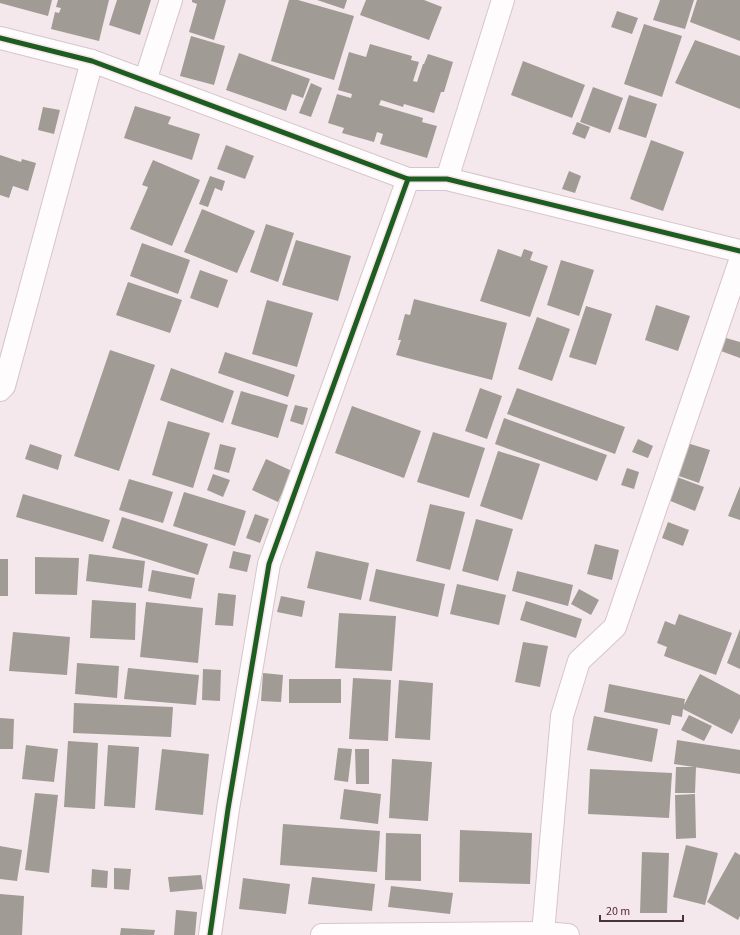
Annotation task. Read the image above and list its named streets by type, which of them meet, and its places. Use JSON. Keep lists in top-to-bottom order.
{
  "scale_bar": "20 m"
}
